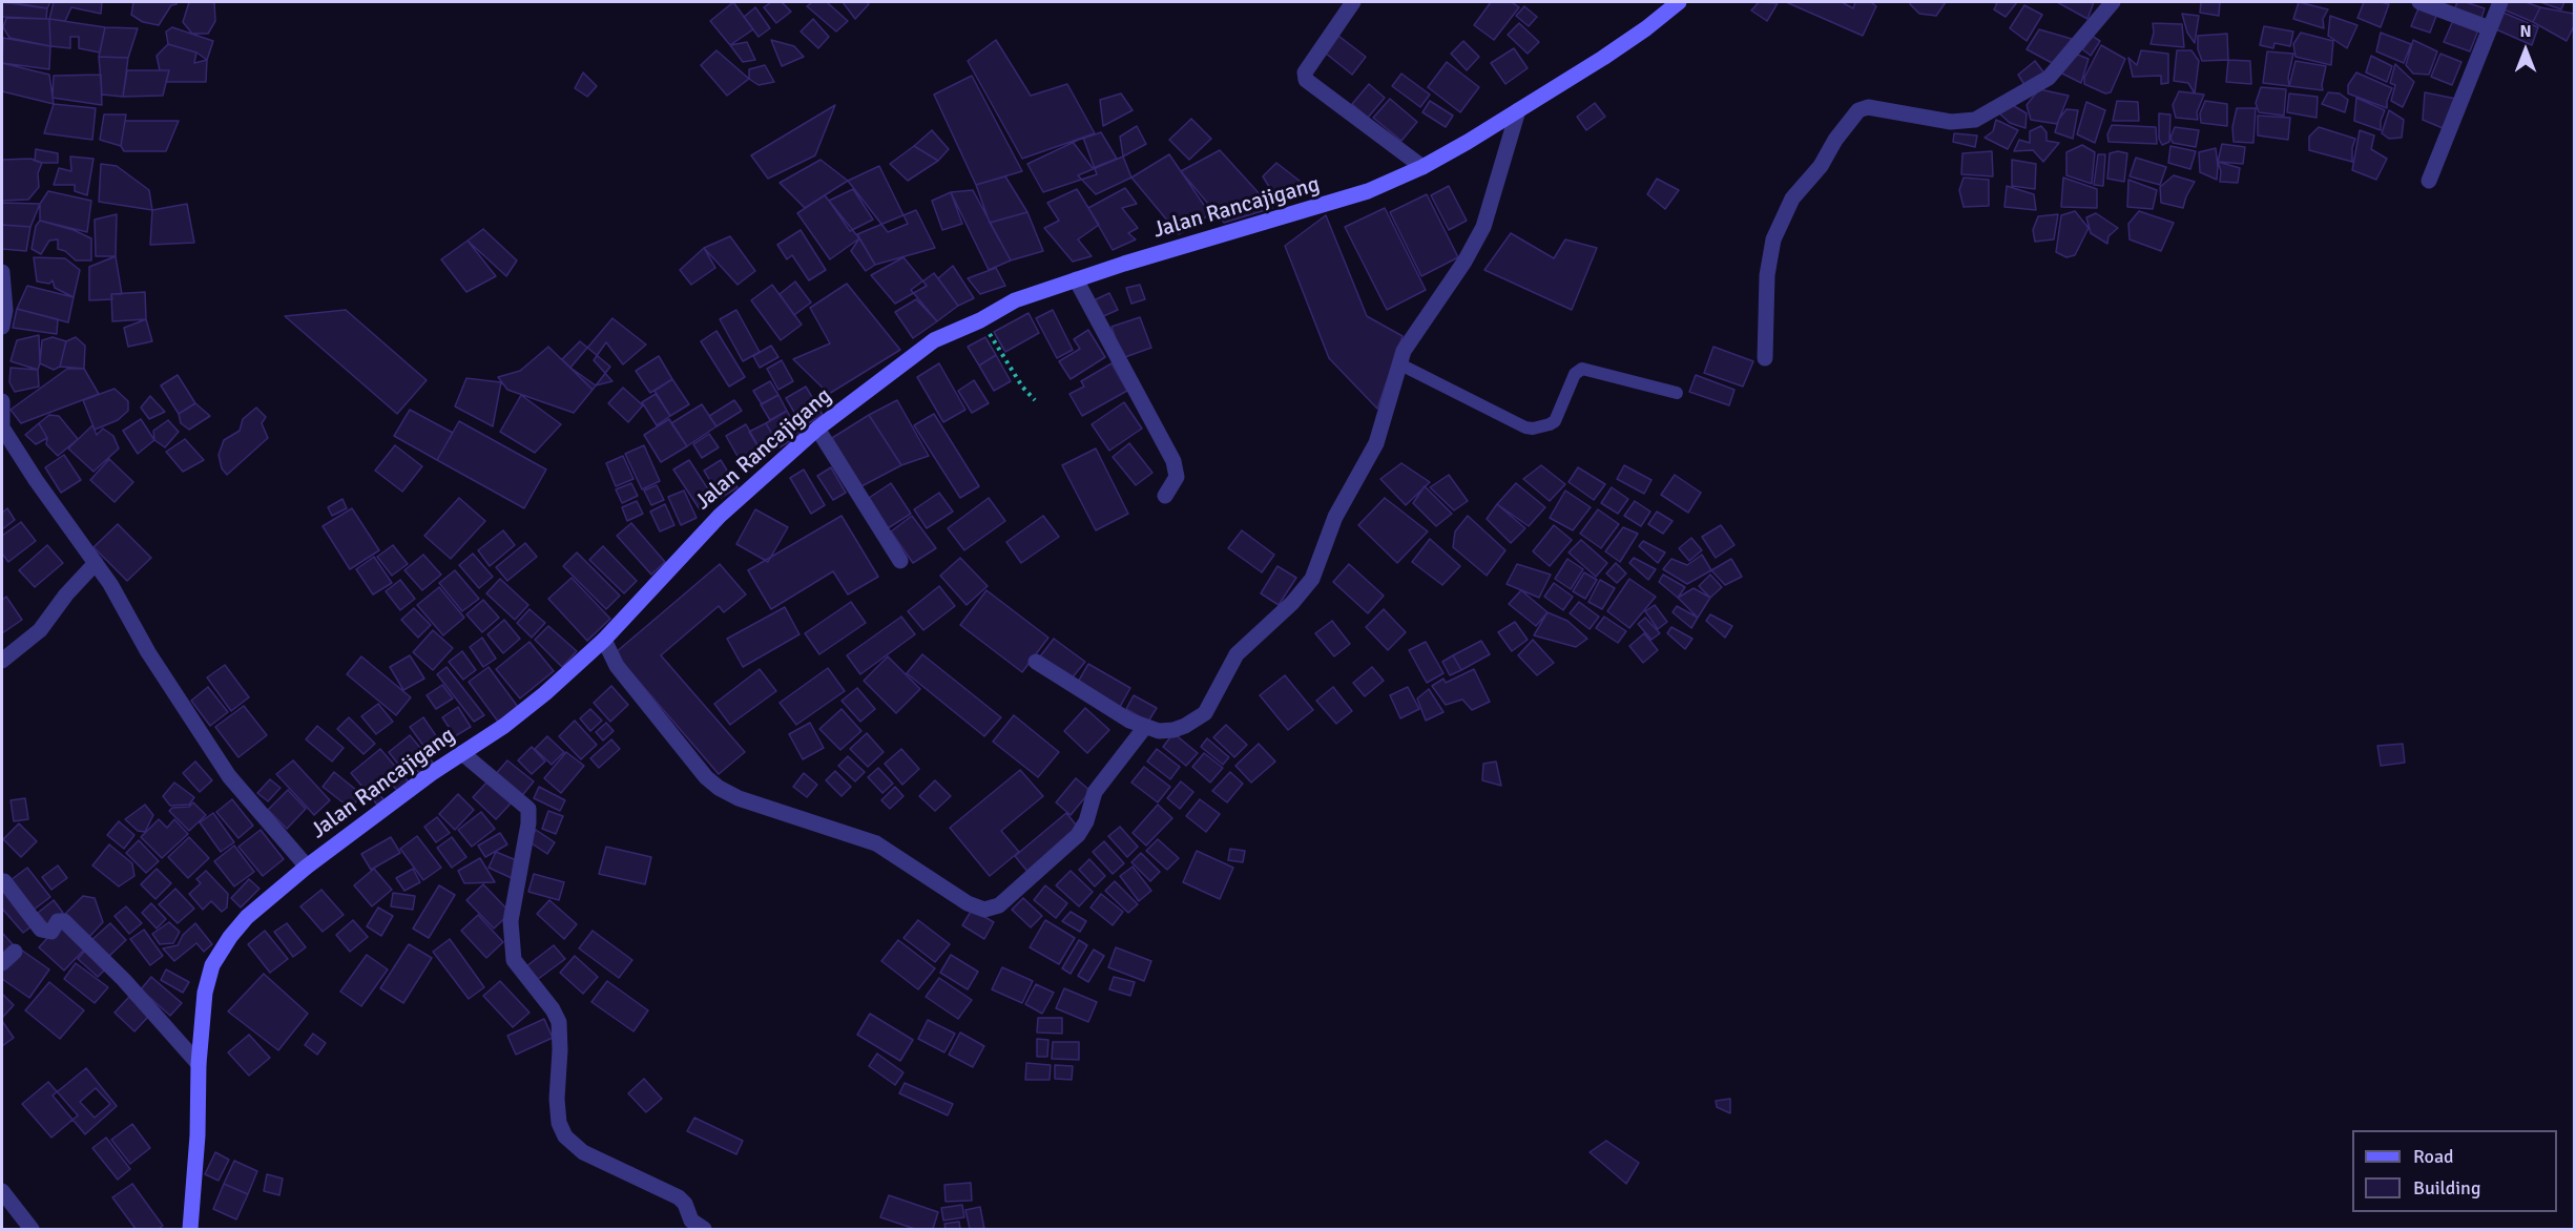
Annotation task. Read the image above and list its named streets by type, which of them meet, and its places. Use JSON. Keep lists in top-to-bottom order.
{
  "streets": {
    "main road": ["Jalan Rancajigang"]
  },
  "legend": ["Road", "Building"],
  "north": "top"
}
